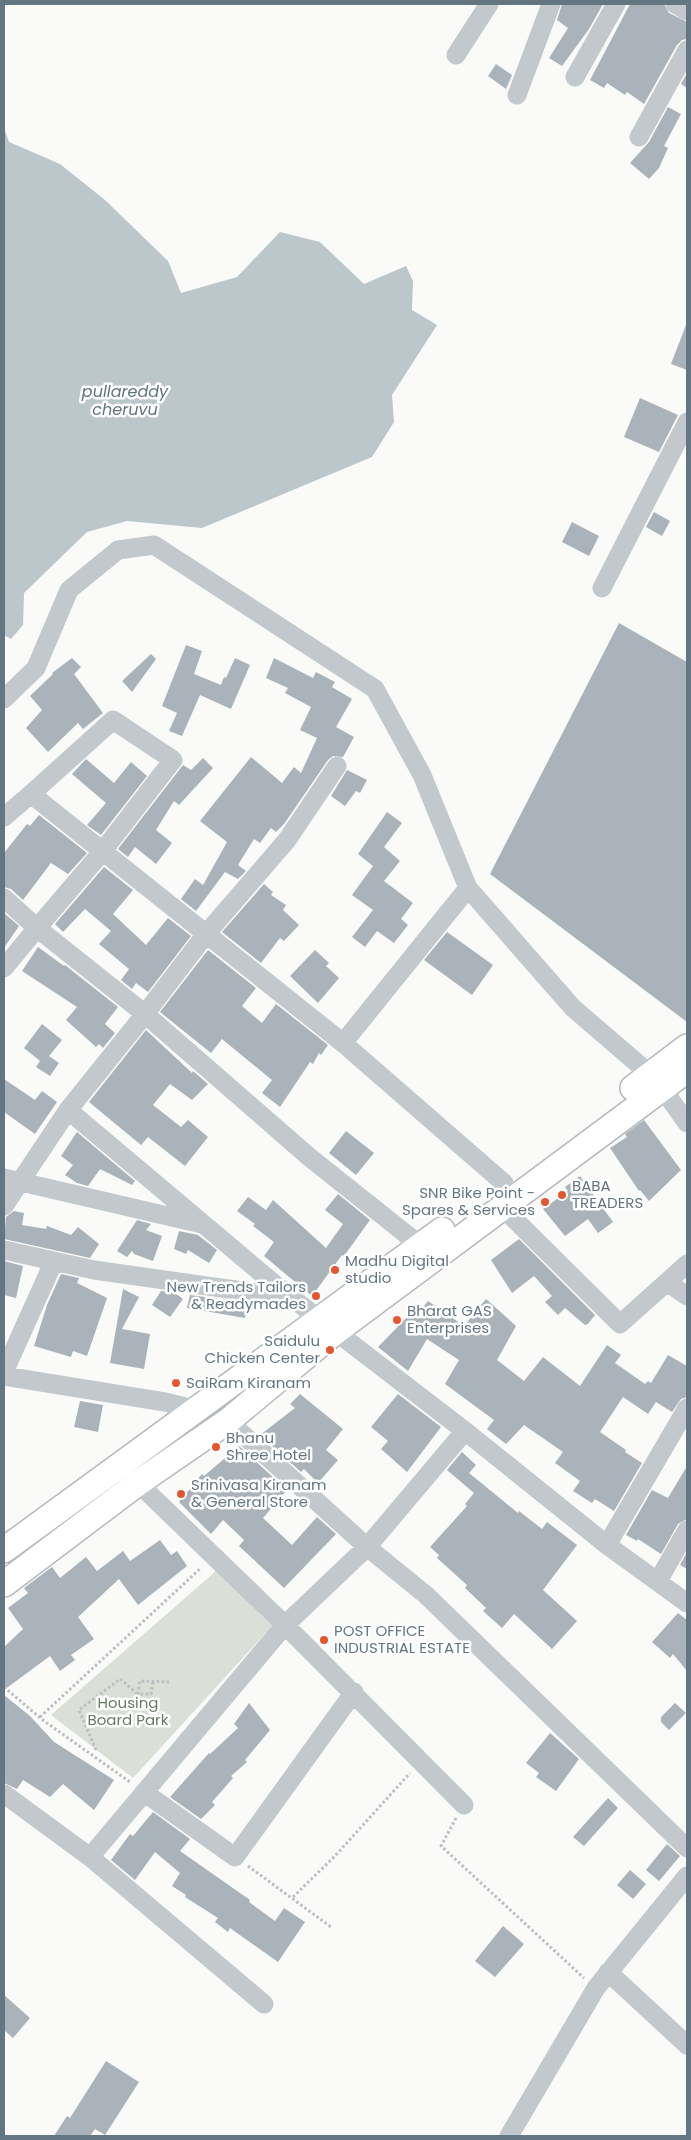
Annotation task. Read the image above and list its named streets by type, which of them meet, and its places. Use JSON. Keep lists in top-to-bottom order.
{
  "water": ["pullareddy cheruvu"],
  "parks": ["Housing Board Park"],
  "places": [
    "BABA TREADERS",
    "SNR Bike Point - Spares & Services",
    "Madhu Digital studio",
    "New Trends Tailors & Readymades",
    "Bharat GAS Enterprises",
    "Saidulu Chicken Center",
    "SaiRam Kiranam",
    "Bhanu Shree Hotel",
    "Srinivasa Kiranam & General Store",
    "POST OFFICE INDUSTRIAL ESTATE"
  ]
}
